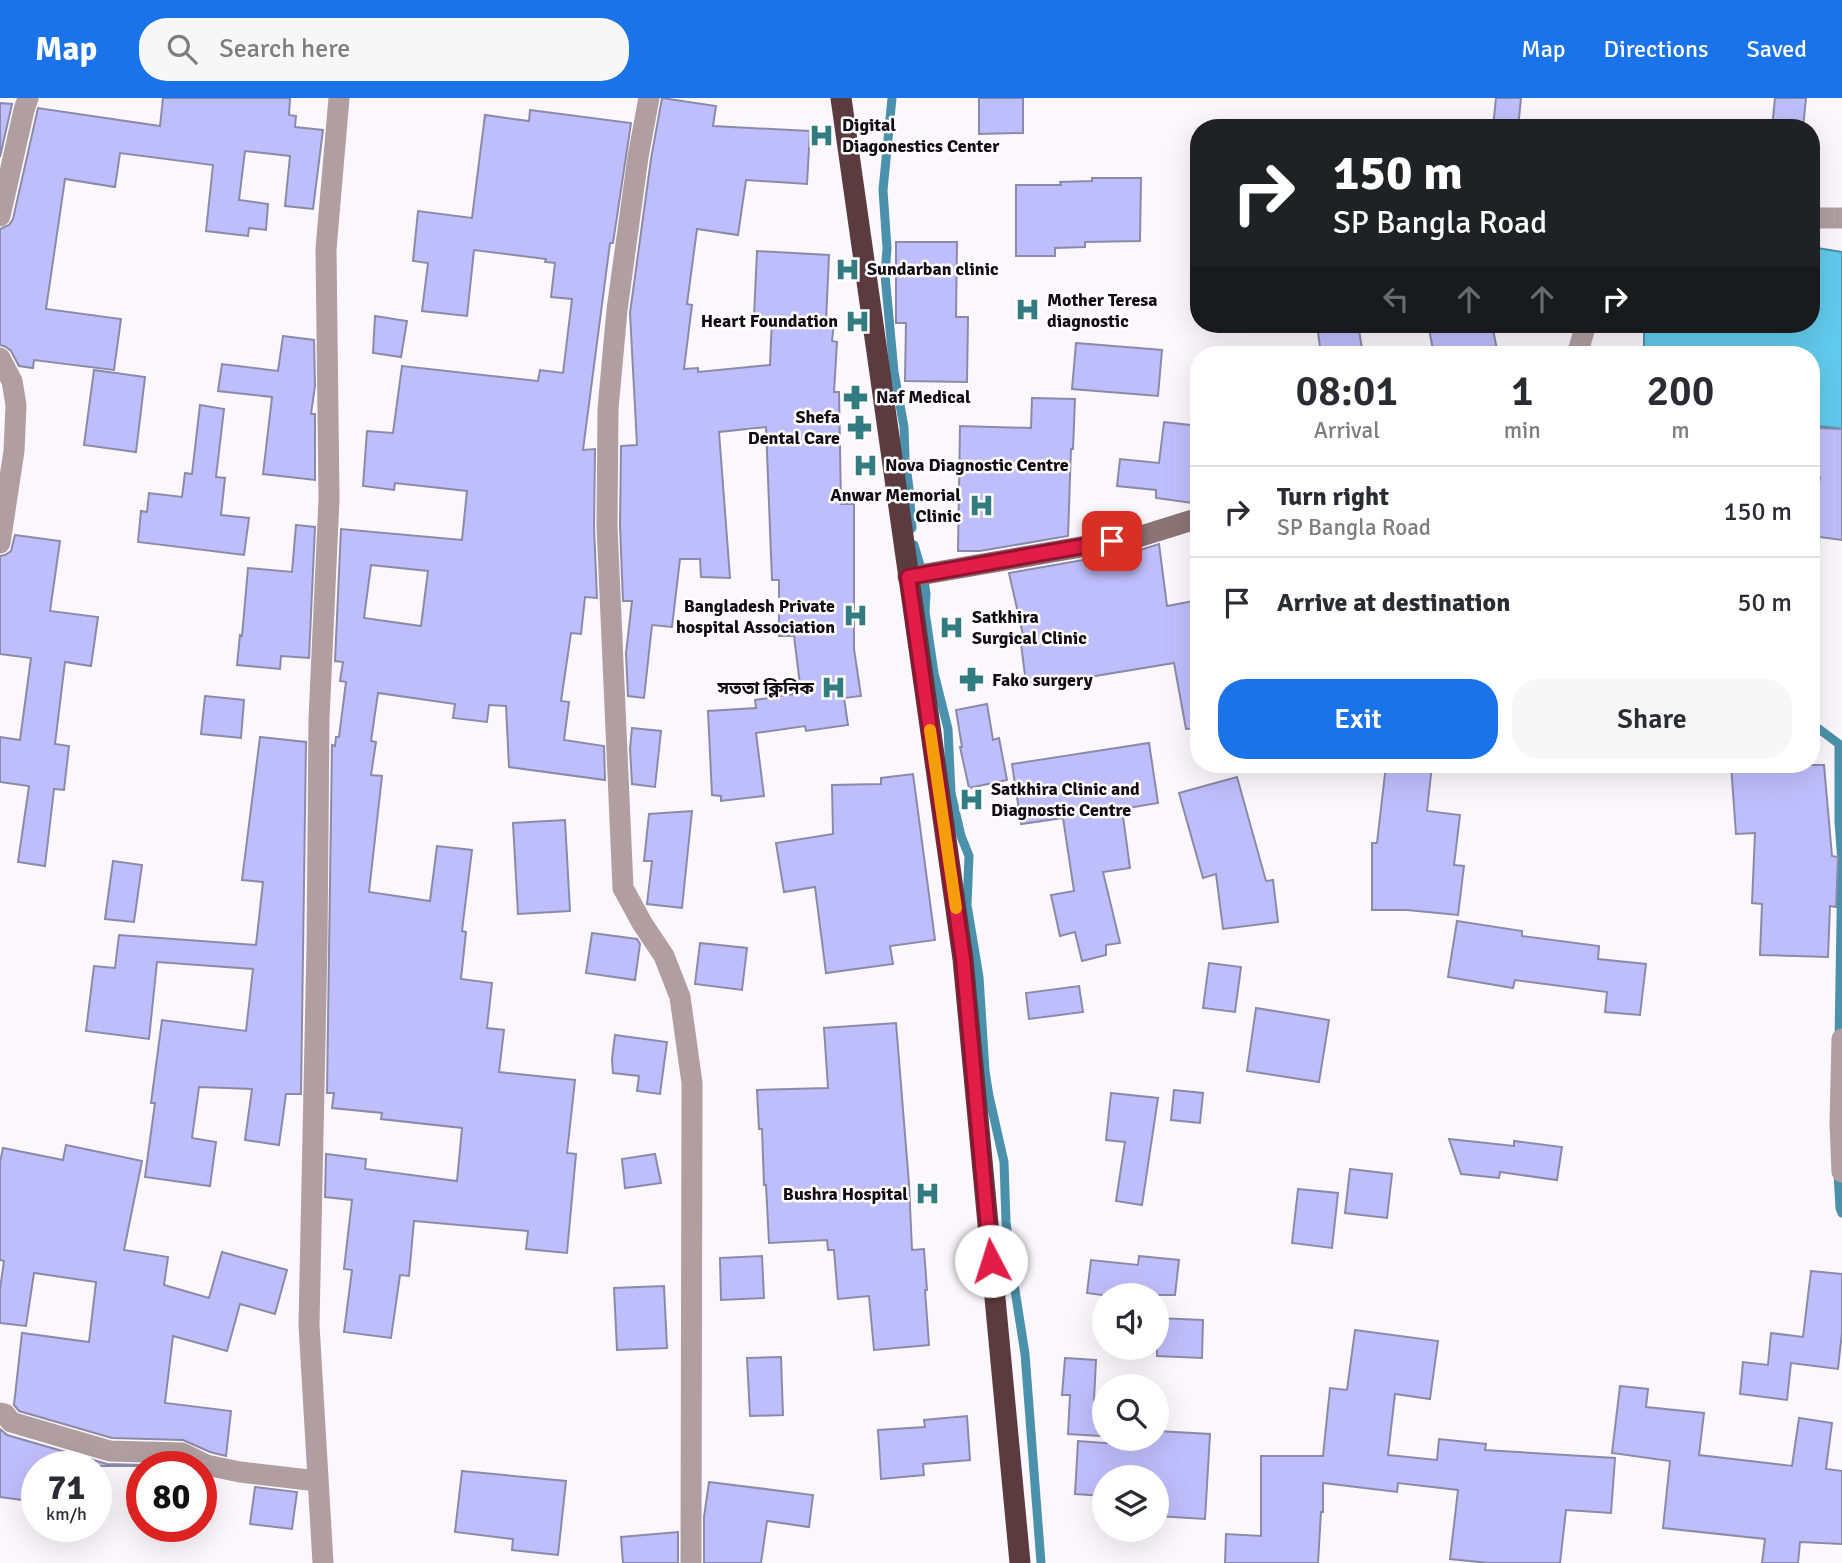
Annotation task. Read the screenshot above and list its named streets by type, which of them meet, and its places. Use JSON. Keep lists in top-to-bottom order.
{
  "places": {
    "hospital": [
      "Digital Diagonestics Center",
      "Sundarban clinic",
      "Mother Teresa diagnostic",
      "Heart Foundation",
      "Nova Diagnostic Centre",
      "Anwar Memorial Clinic",
      "Bangladesh Private hospital Association",
      "Satkhira Surgical Clinic",
      "সততা ক্লিনিক",
      "Satkhira Clinic and Diagnostic Centre",
      "Bushra Hospital"
    ],
    "pharmacy": ["Naf Medical", "Shefa Dental Care", "Fako surgery"]
  },
  "page": {
    "header": "Map",
    "search": "Search here",
    "nav": ["Map", "Directions", "Saved"],
    "turn": ["150 m", "SP Bangla Road"],
    "eta": [
      "08:01",
      "Arrival",
      "1",
      "min",
      "200",
      "m"
    ],
    "list": [
      {
        "name": "Turn right",
        "note": "SP Bangla Road",
        "value": "150 m"
      },
      {
        "name": "Arrive at destination",
        "value": "50 m"
      }
    ],
    "buttons": ["Exit", "Share"],
    "speed": "71 km/h",
    "limit": "80"
  }
}
